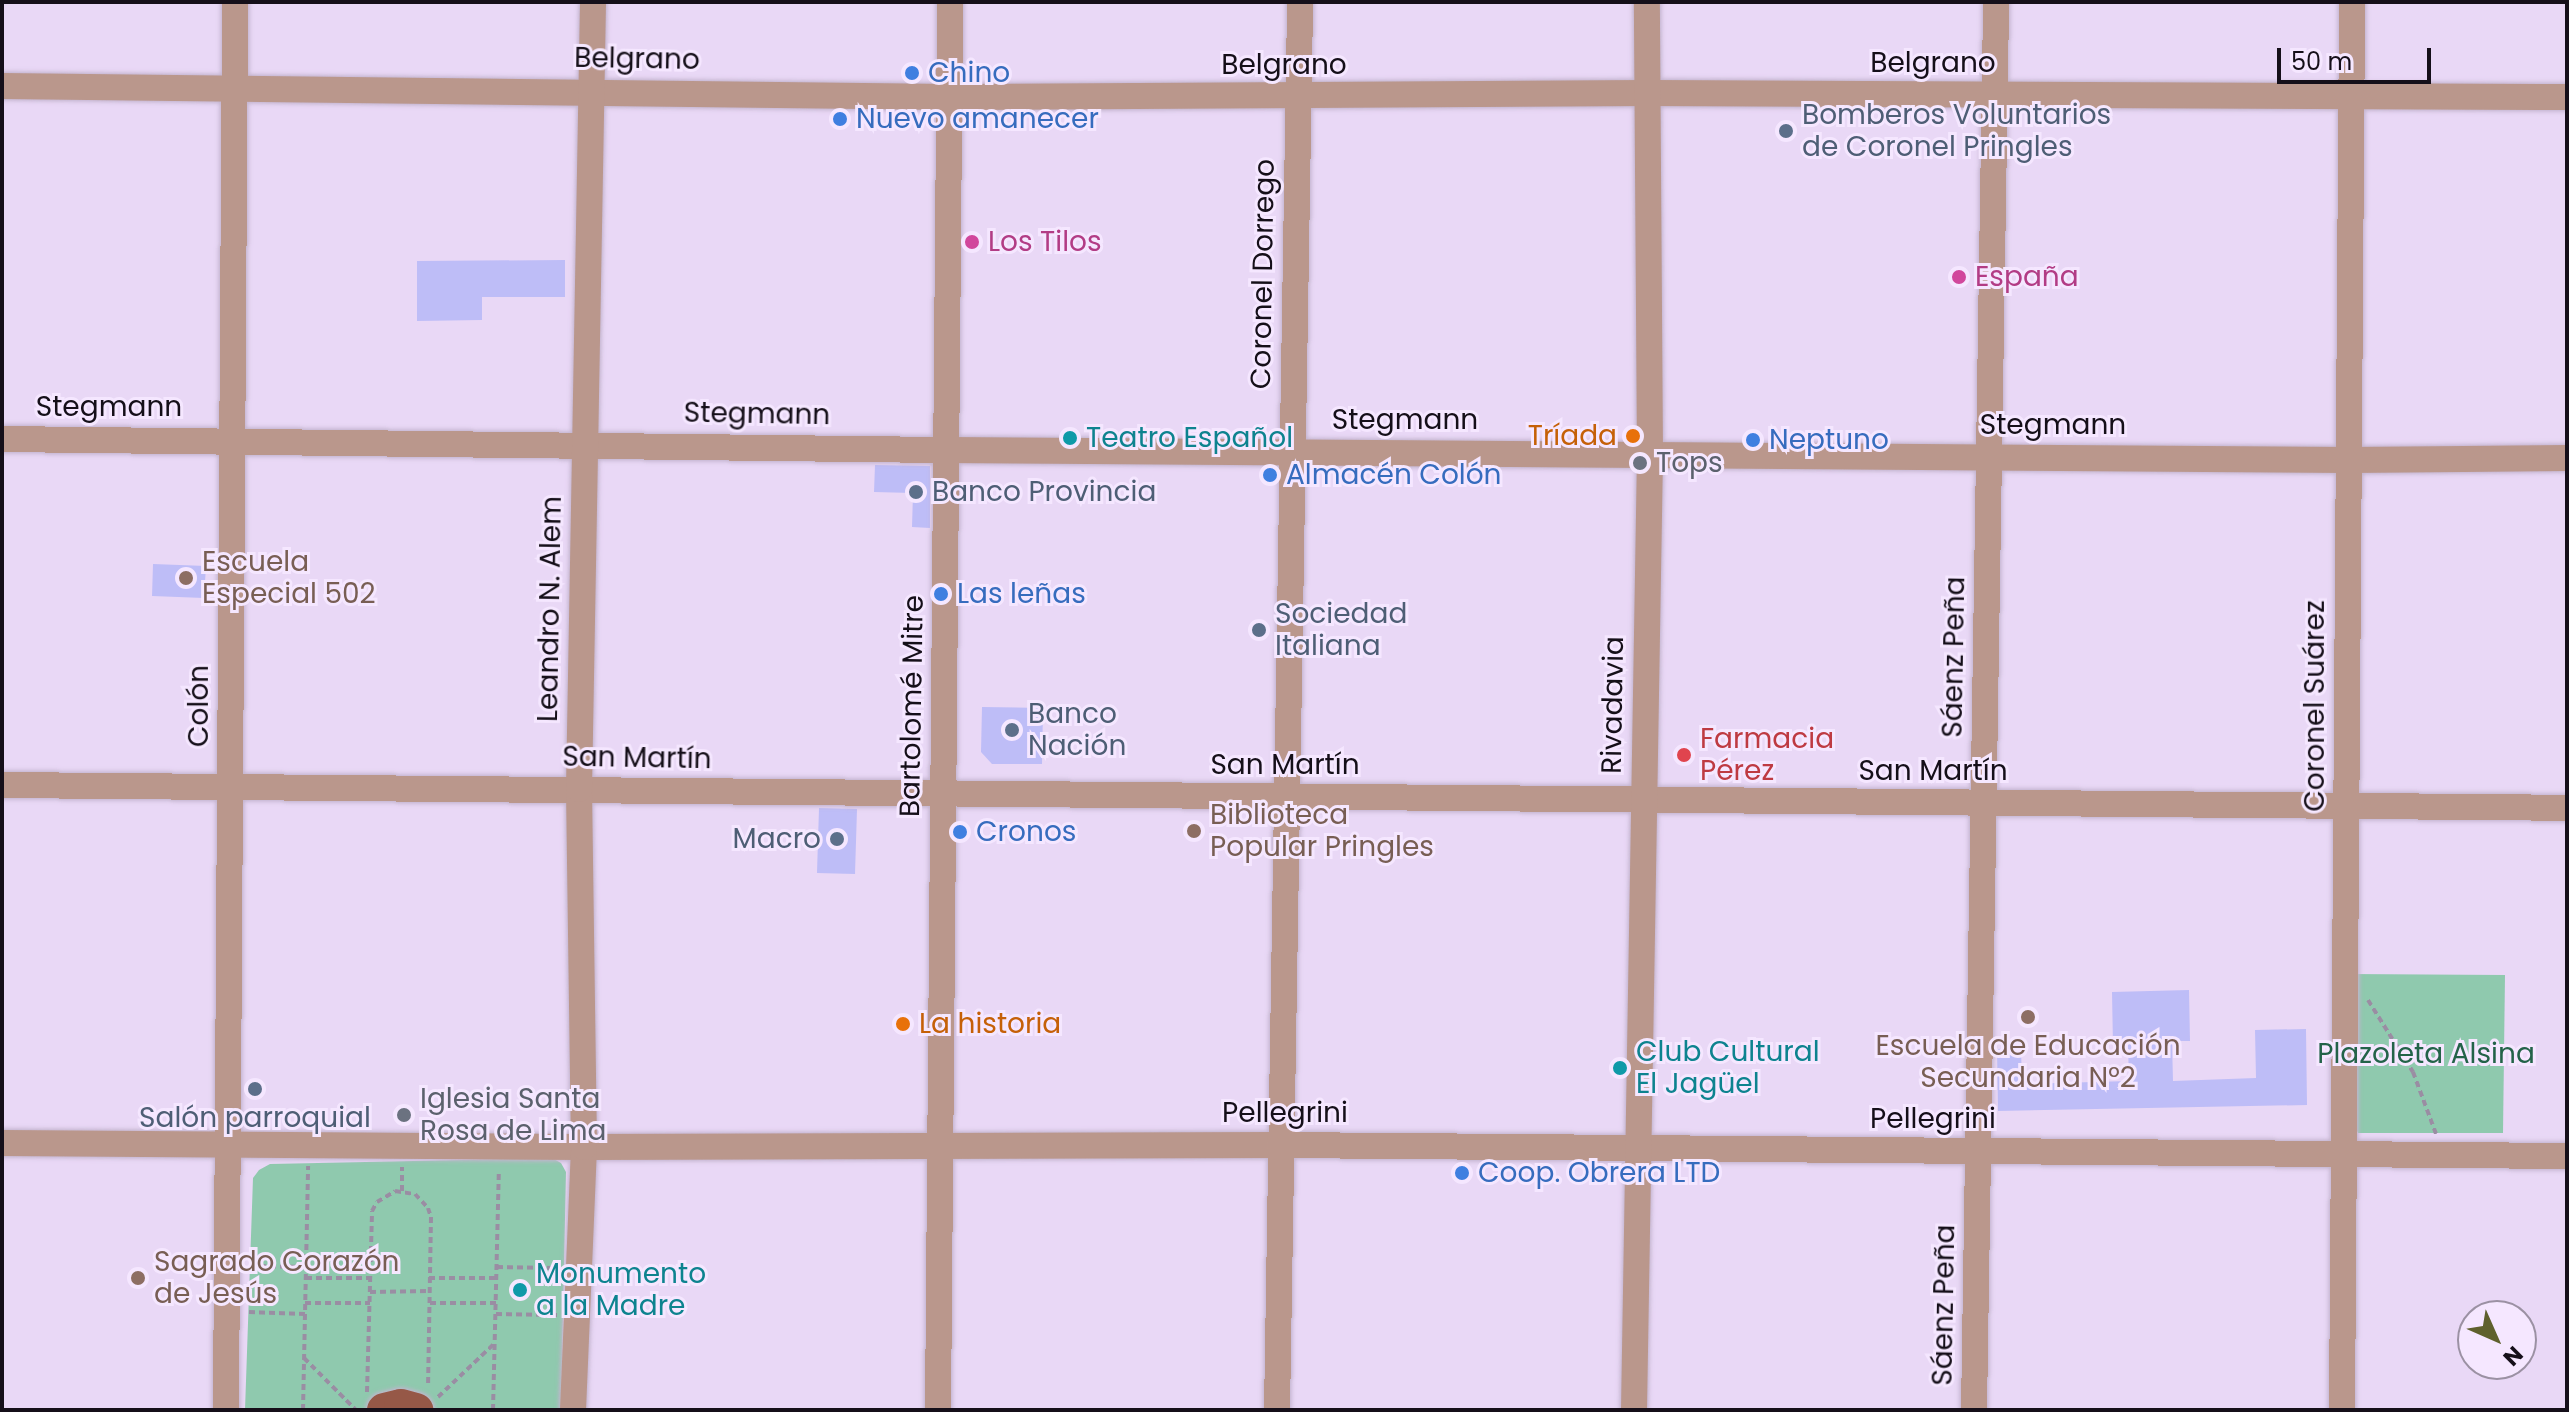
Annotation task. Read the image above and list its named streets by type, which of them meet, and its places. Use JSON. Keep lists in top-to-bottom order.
{
  "streets": {
    "street": [
      "Belgrano",
      "Coronel Dorrego",
      "Stegmann",
      "Leandro N. Alem",
      "Sáenz Peña",
      "Rivadavia",
      "Colón",
      "Bartolomé Mitre",
      "Coronel Suárez",
      "San Martín",
      "Pellegrini"
    ]
  },
  "crossings": [
    ["Belgrano", "Coronel Dorrego"],
    ["Belgrano", "Leandro N. Alem"],
    ["Belgrano", "Sáenz Peña"],
    ["Belgrano", "Rivadavia"],
    ["Belgrano", "Colón"],
    ["Belgrano", "Bartolomé Mitre"],
    ["Belgrano", "Coronel Suárez"],
    ["Coronel Dorrego", "Stegmann"],
    ["Coronel Dorrego", "San Martín"],
    ["Coronel Dorrego", "Pellegrini"],
    ["Stegmann", "Leandro N. Alem"],
    ["Stegmann", "Sáenz Peña"],
    ["Stegmann", "Rivadavia"],
    ["Stegmann", "Colón"],
    ["Stegmann", "Bartolomé Mitre"],
    ["Stegmann", "Coronel Suárez"],
    ["Leandro N. Alem", "San Martín"],
    ["Leandro N. Alem", "Pellegrini"],
    ["Sáenz Peña", "San Martín"],
    ["Sáenz Peña", "Pellegrini"],
    ["Rivadavia", "San Martín"],
    ["Rivadavia", "Pellegrini"],
    ["Colón", "San Martín"],
    ["Colón", "Pellegrini"],
    ["Bartolomé Mitre", "San Martín"],
    ["Bartolomé Mitre", "Pellegrini"],
    ["Coronel Suárez", "San Martín"],
    ["Coronel Suárez", "Pellegrini"]
  ],
  "parks": ["Plazoleta Alsina"],
  "places": [
    "Chino",
    "Nuevo amanecer",
    "Bomberos Voluntarios de Coronel Pringles",
    "Los Tilos",
    "España",
    "Tríada",
    "Teatro Español",
    "Neptuno",
    "Tops",
    "Almacén Colón",
    "Banco Provincia",
    "Escuela Especial 502",
    "Las leñas",
    "Sociedad Italiana",
    "Banco Nación",
    "Farmacia Pérez",
    "Biblioteca Popular Pringles",
    "Cronos",
    "Macro",
    "Escuela de Educación Secundaria N°2",
    "La historia",
    "Club Cultural El Jagüel",
    "Salón parroquial",
    "Iglesia Santa Rosa de Lima",
    "Coop. Obrera LTD",
    "Sagrado Corazón de Jesús",
    "Monumento a la Madre"
  ],
  "scale_bar": "50 m",
  "north": "bottom right"
}
